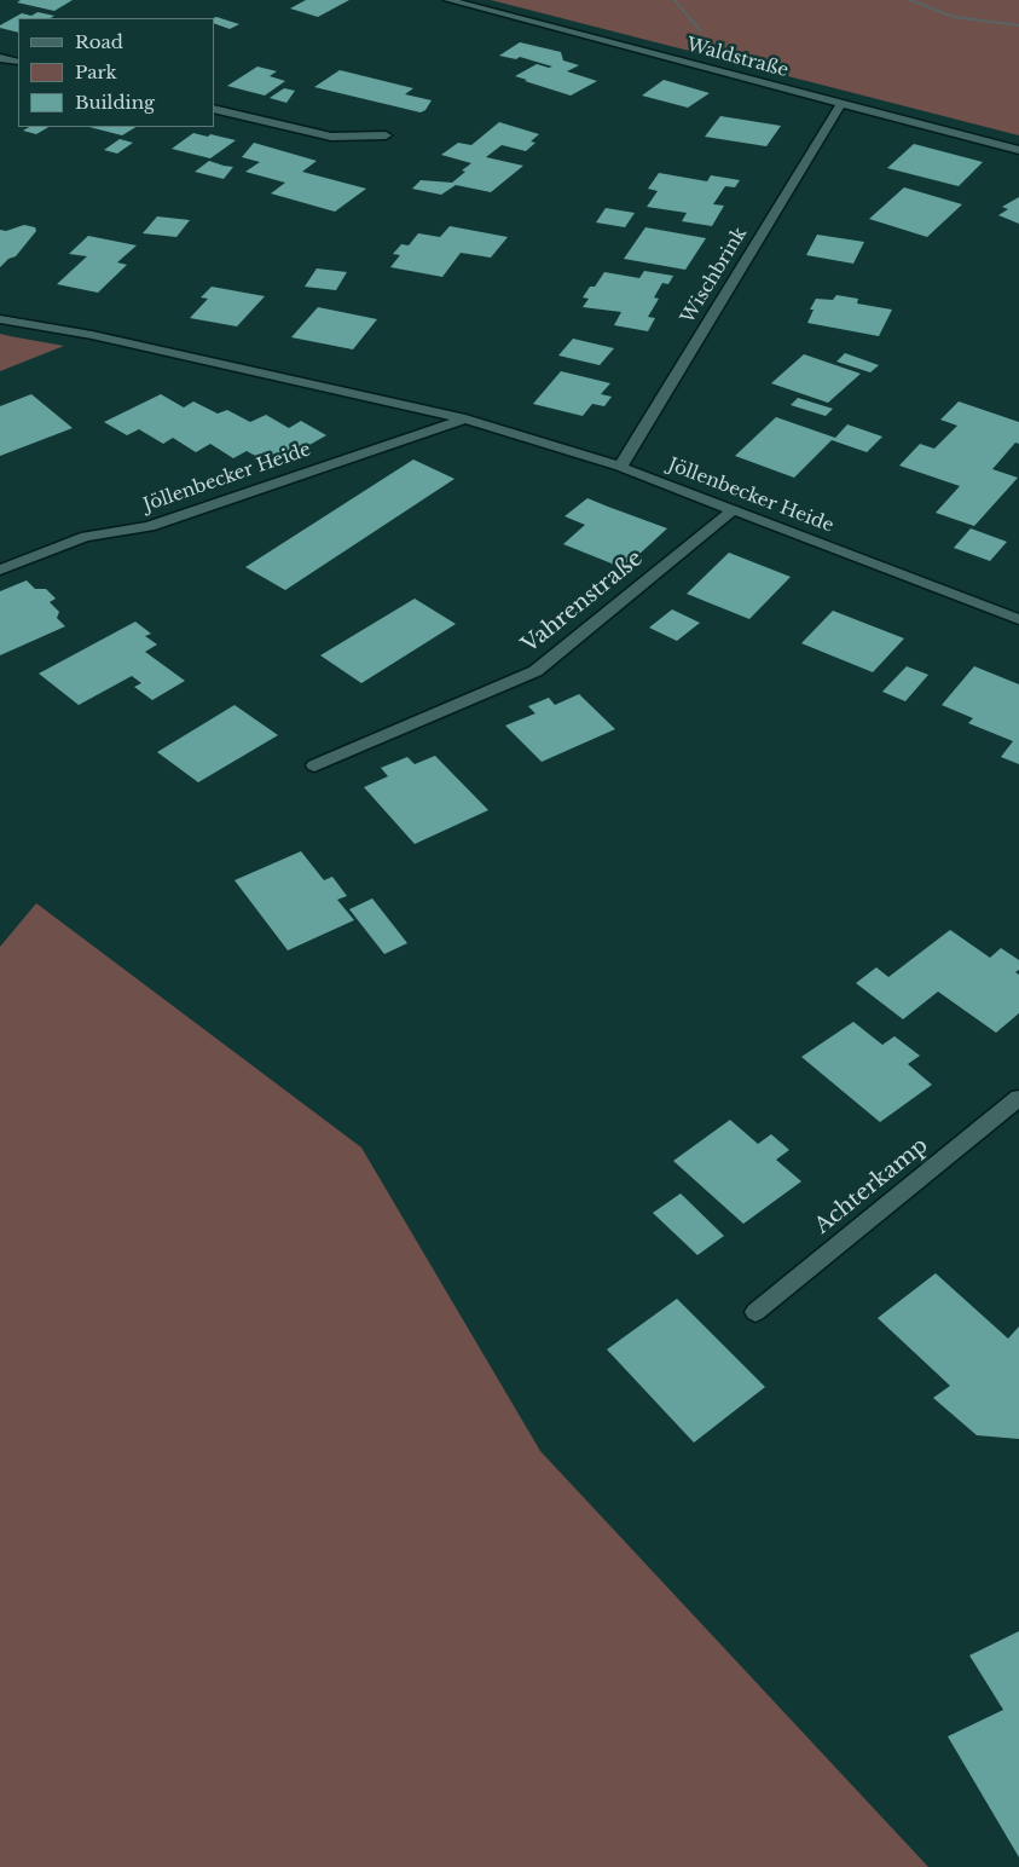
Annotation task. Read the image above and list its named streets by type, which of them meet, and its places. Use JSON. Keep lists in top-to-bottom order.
{
  "streets": {
    "street": [
      "Waldstraße",
      "Wischbrink",
      "Jöllenbecker Heide",
      "Vahrenstraße",
      "Achterkamp"
    ]
  },
  "crossings": [
    ["Waldstraße", "Wischbrink"],
    ["Wischbrink", "Jöllenbecker Heide"],
    ["Jöllenbecker Heide", "Vahrenstraße"]
  ],
  "legend": ["Road", "Park", "Building"]
}
